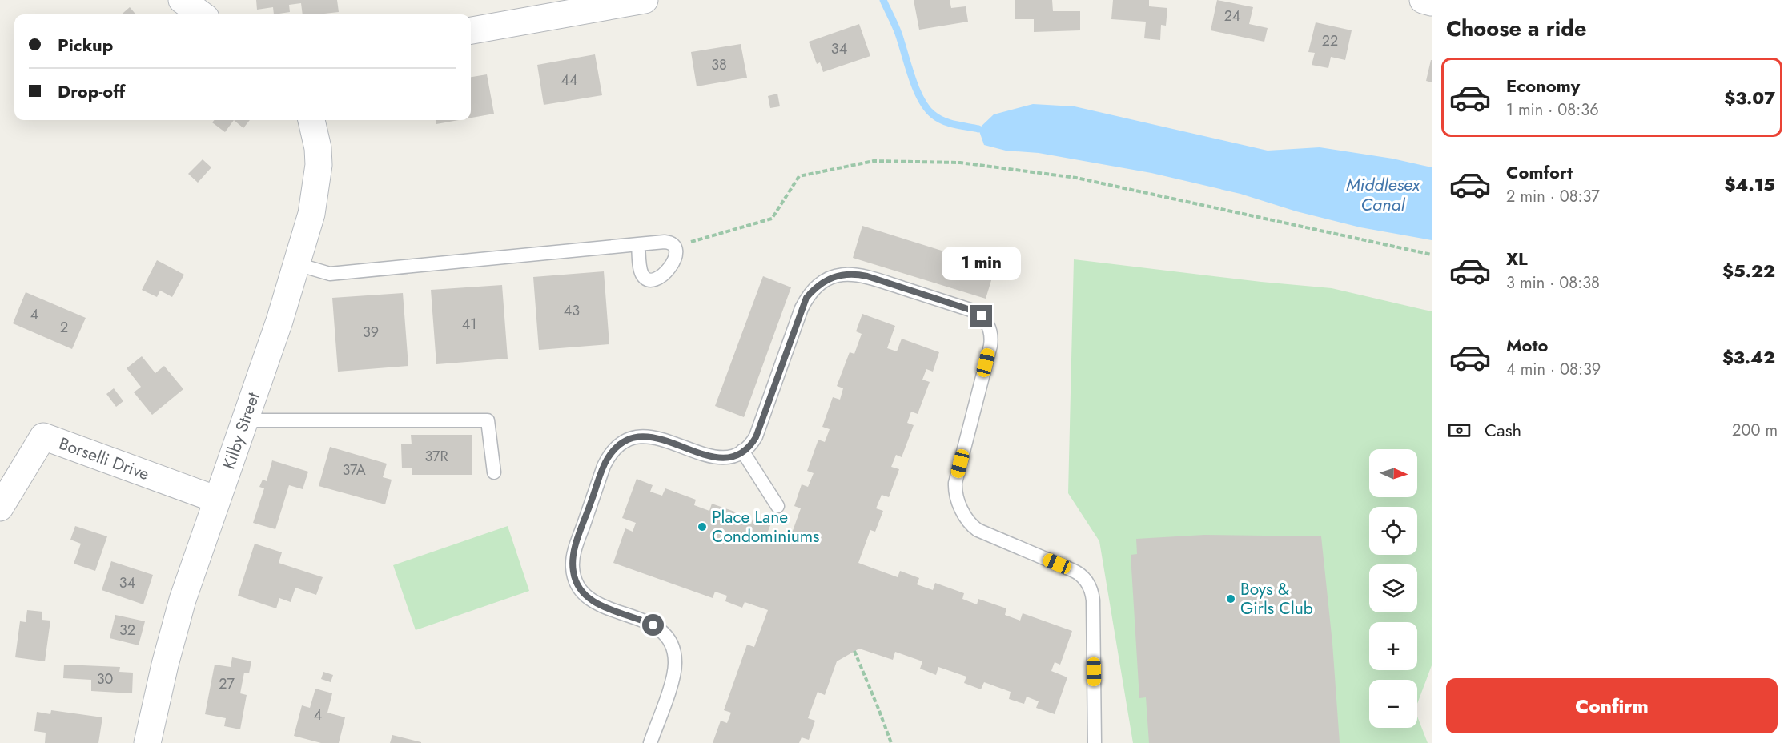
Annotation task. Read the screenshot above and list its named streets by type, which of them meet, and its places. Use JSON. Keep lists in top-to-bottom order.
{
  "streets": {
    "street": ["Kilby Street", "Borselli Drive"]
  },
  "crossings": [
    ["Kilby Street", "Borselli Drive"]
  ],
  "water": ["Middlesex Canal"],
  "places": ["Place Lane Condominiums", "Boys & Girls Club"],
  "house_numbers": [
    "24",
    "22",
    "34",
    "38",
    "44",
    "43",
    "4",
    "41",
    "2",
    "39",
    "37R",
    "37A",
    "34",
    "32",
    "30",
    "27",
    "4"
  ],
  "north": "right",
  "page": {
    "heading": "Choose a ride",
    "banner": ["Pickup", "Drop-off"],
    "list": [
      {
        "name": "Economy",
        "note": "1 min · 08:36",
        "value": "$3.07"
      },
      {
        "name": "Comfort",
        "note": "2 min · 08:37",
        "value": "$4.15"
      },
      {
        "name": "XL",
        "note": "3 min · 08:38",
        "value": "$5.22"
      },
      {
        "name": "Moto",
        "note": "4 min · 08:39",
        "value": "$3.42"
      }
    ],
    "bubble": "1 min",
    "pay": ["Cash", "200 m"],
    "map_buttons": ["+", "−"],
    "buttons": "Confirm"
  }
}
